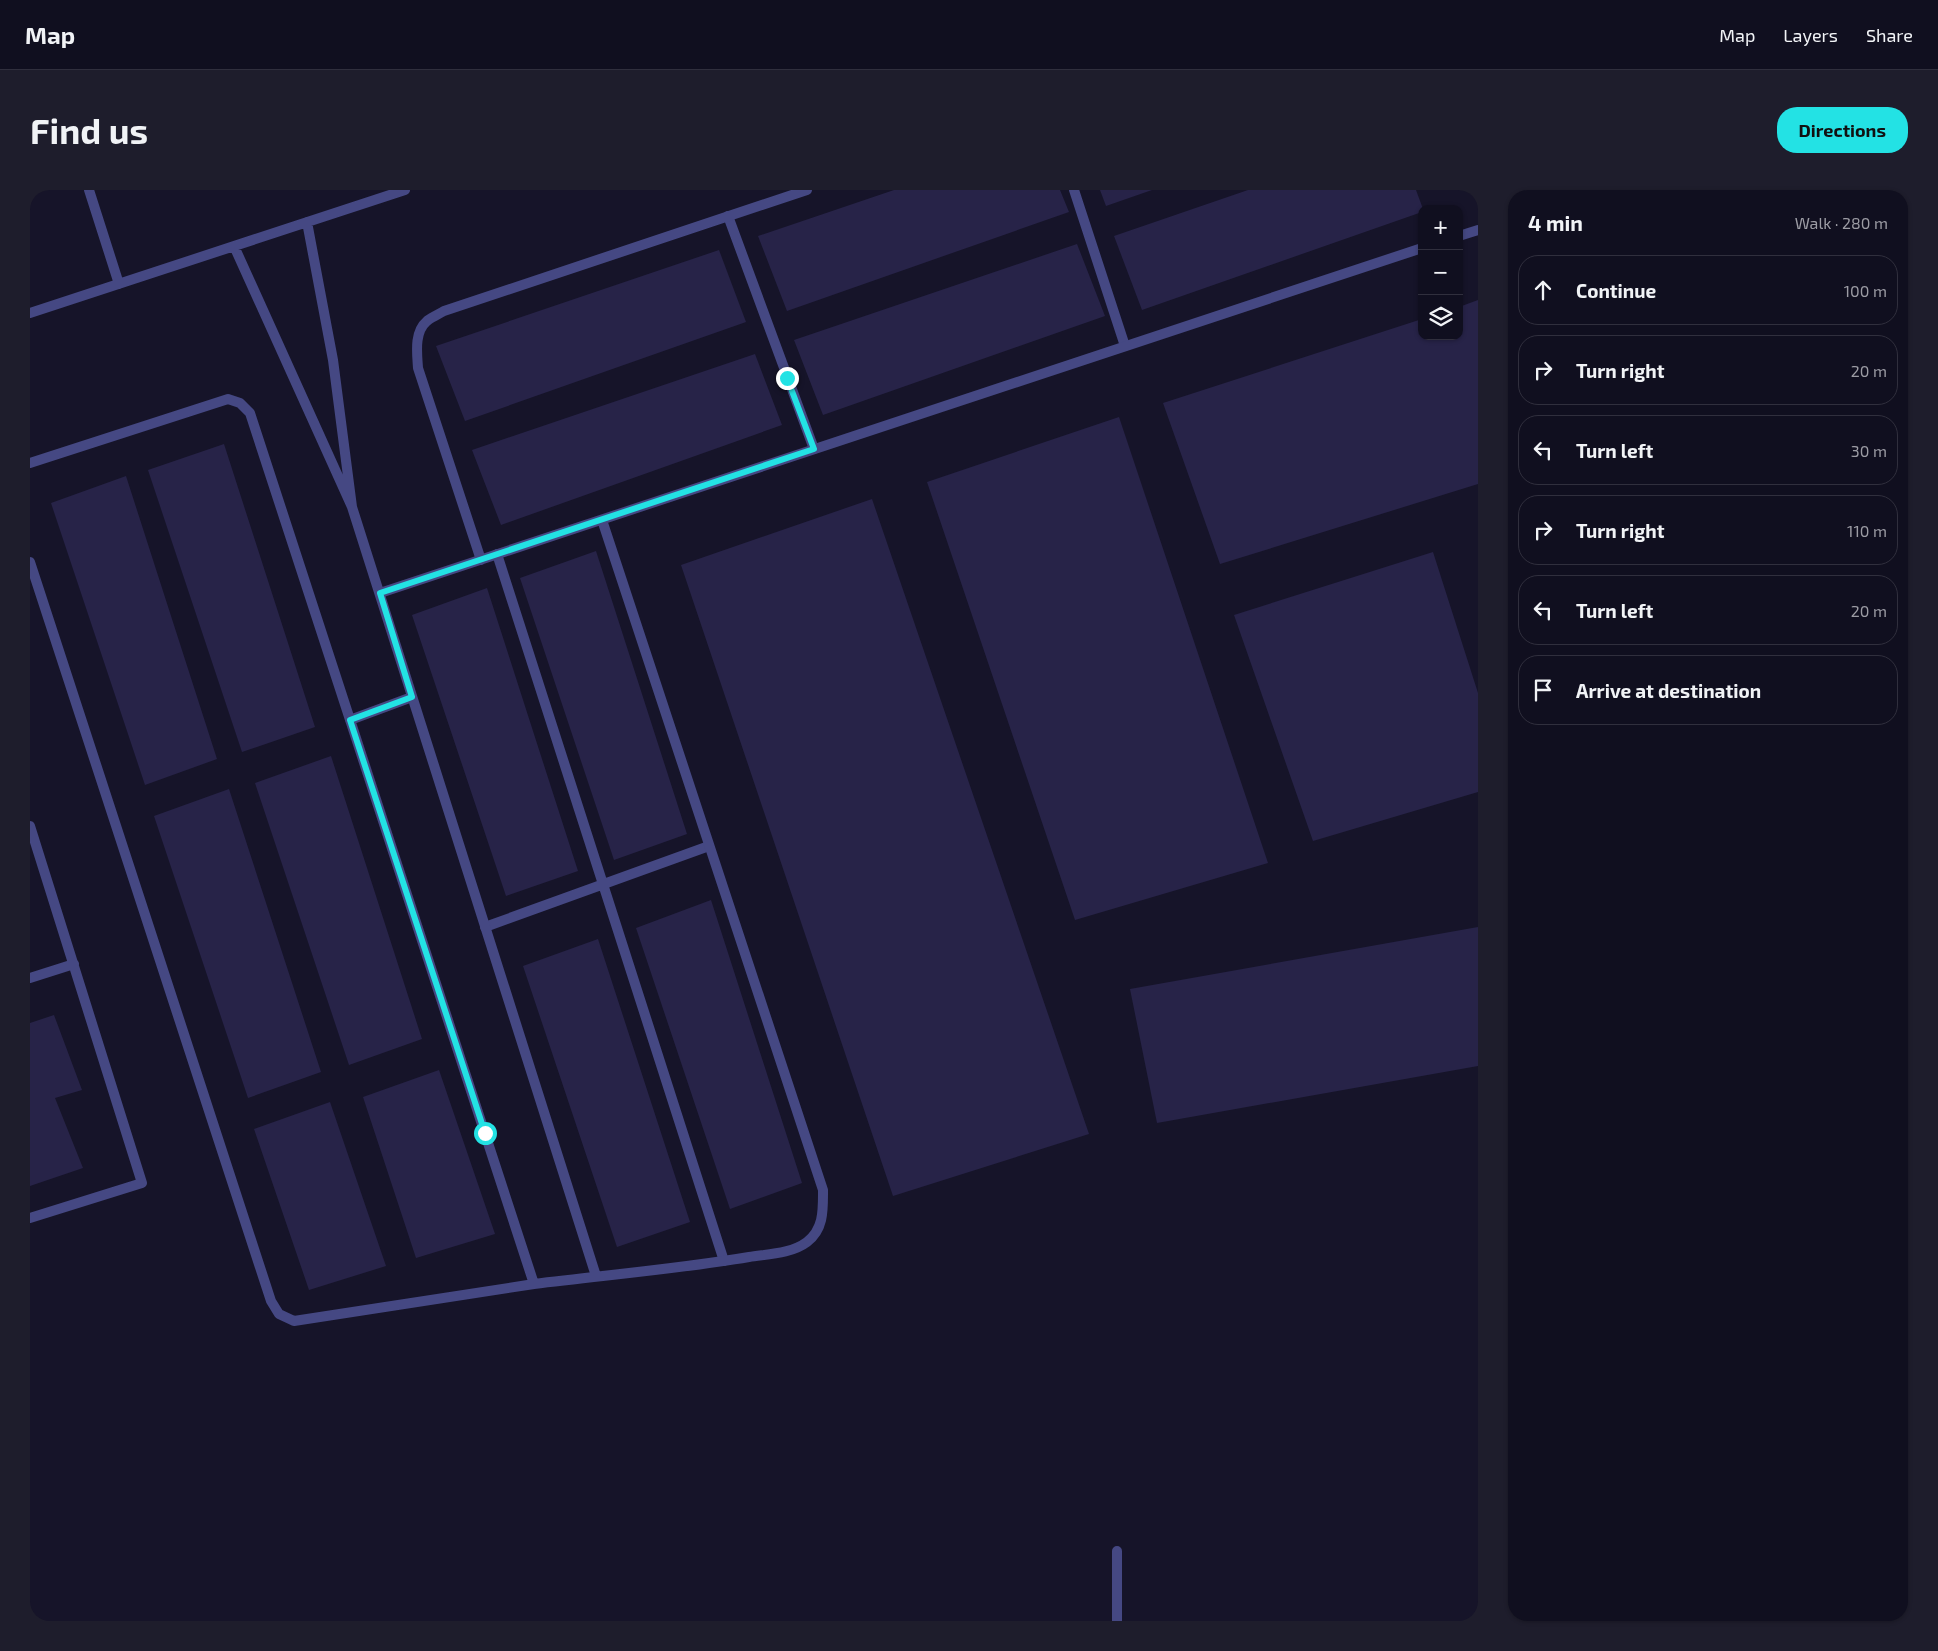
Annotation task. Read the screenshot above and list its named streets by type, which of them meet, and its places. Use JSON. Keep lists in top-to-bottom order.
{
  "page": {
    "header": "Map",
    "nav": ["Map", "Layers", "Share"],
    "buttons": "Directions",
    "title": "Find us",
    "heading": ["4 min", "Walk · 280 m"],
    "map_buttons": ["+", "−"],
    "list": [
      ["Continue", "100 m"],
      ["Turn right", "20 m"],
      ["Turn left", "30 m"],
      ["Turn right", "110 m"],
      ["Turn left", "20 m"],
      "Arrive at destination"
    ]
  }
}
